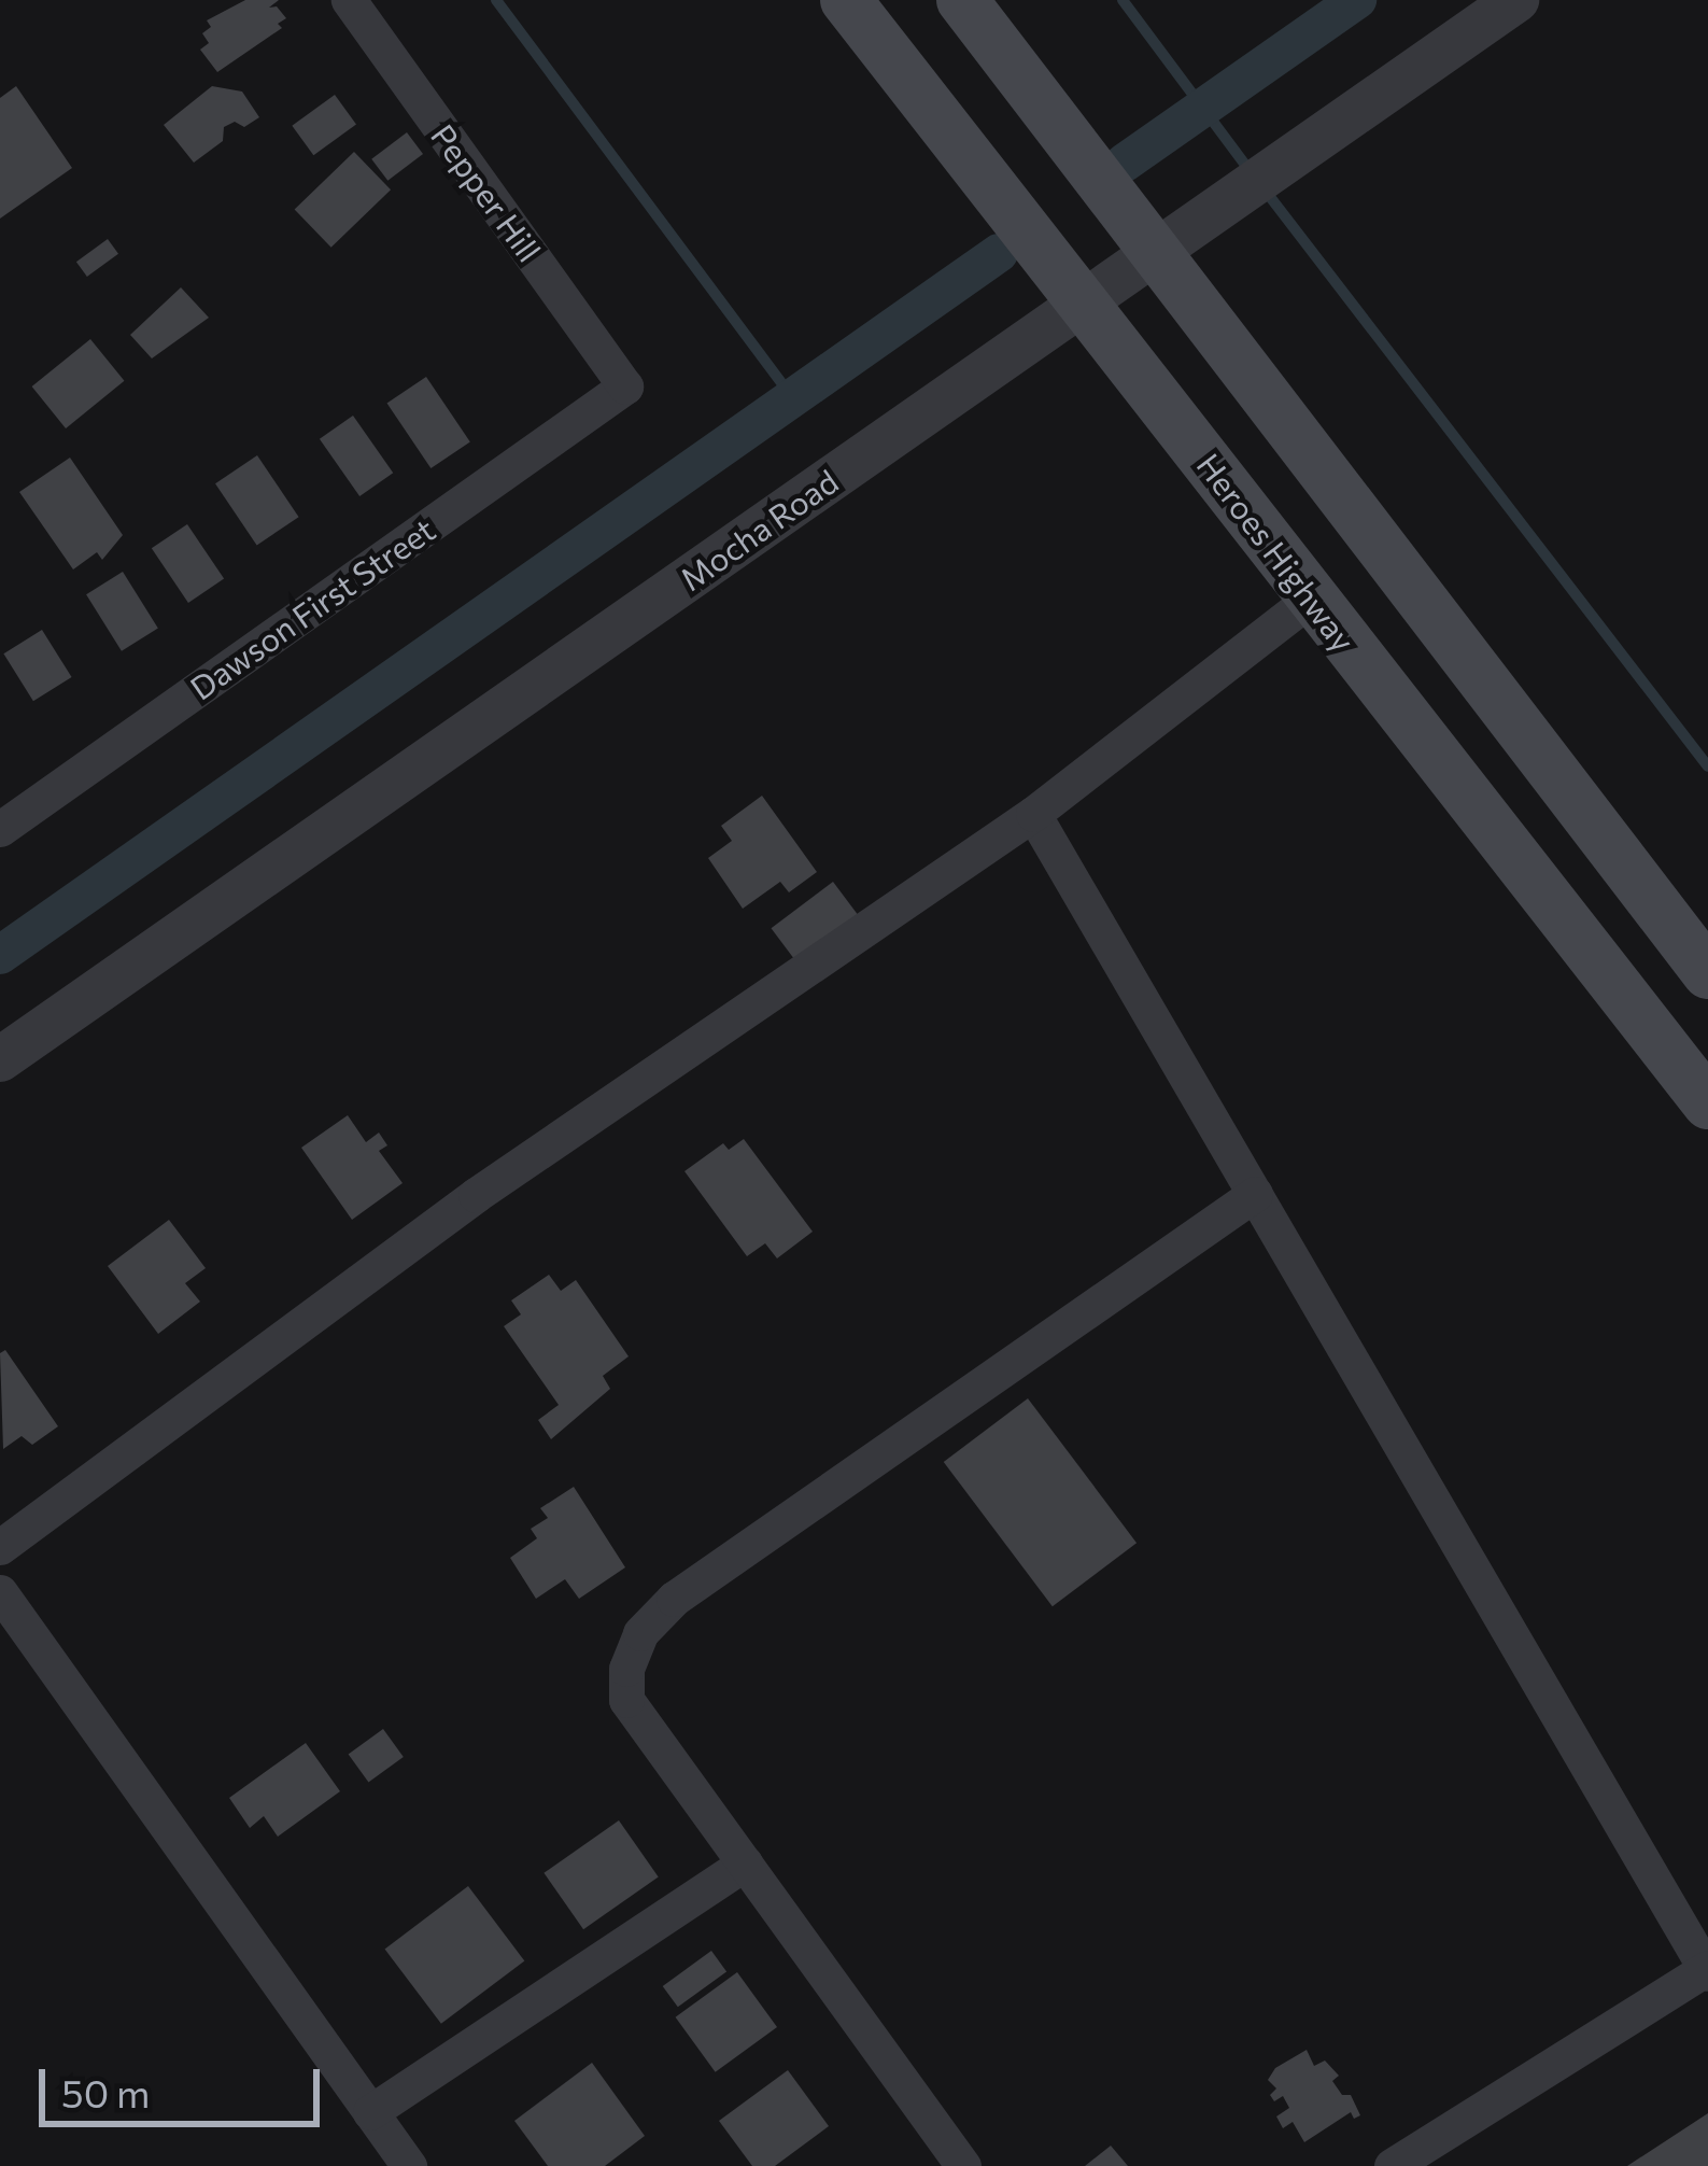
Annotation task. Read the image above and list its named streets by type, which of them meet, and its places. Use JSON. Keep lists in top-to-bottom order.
{
  "streets": {
    "main road": ["Heroes Highway"],
    "street": ["Pepper Hill", "Mocha Road", "Dawson First Street"]
  },
  "crossings": [
    ["Pepper Hill", "Dawson First Street"],
    ["Mocha Road", "Heroes Highway"]
  ],
  "scale_bar": "50 m"
}
